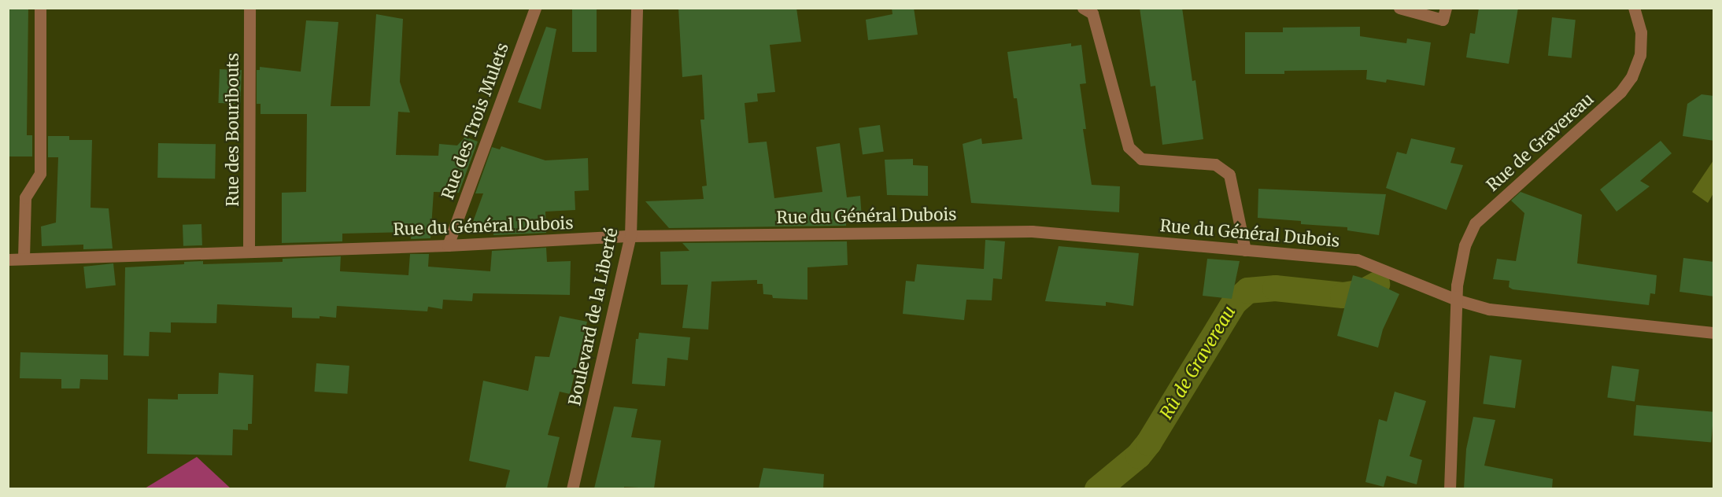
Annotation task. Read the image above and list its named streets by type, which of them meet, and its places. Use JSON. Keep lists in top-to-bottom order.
{
  "streets": {
    "street": [
      "Rue des Trois Mulets",
      "Rue des Bouribouts",
      "Rue de Gravereau",
      "Rue du Général Dubois",
      "Boulevard de la Liberté"
    ]
  },
  "crossings": [
    ["Rue des Trois Mulets", "Rue du Général Dubois"],
    ["Rue des Bouribouts", "Rue du Général Dubois"],
    ["Rue de Gravereau", "Rue du Général Dubois"],
    ["Rue du Général Dubois", "Boulevard de la Liberté"]
  ],
  "water": ["Rû de Gravereau"]
}
